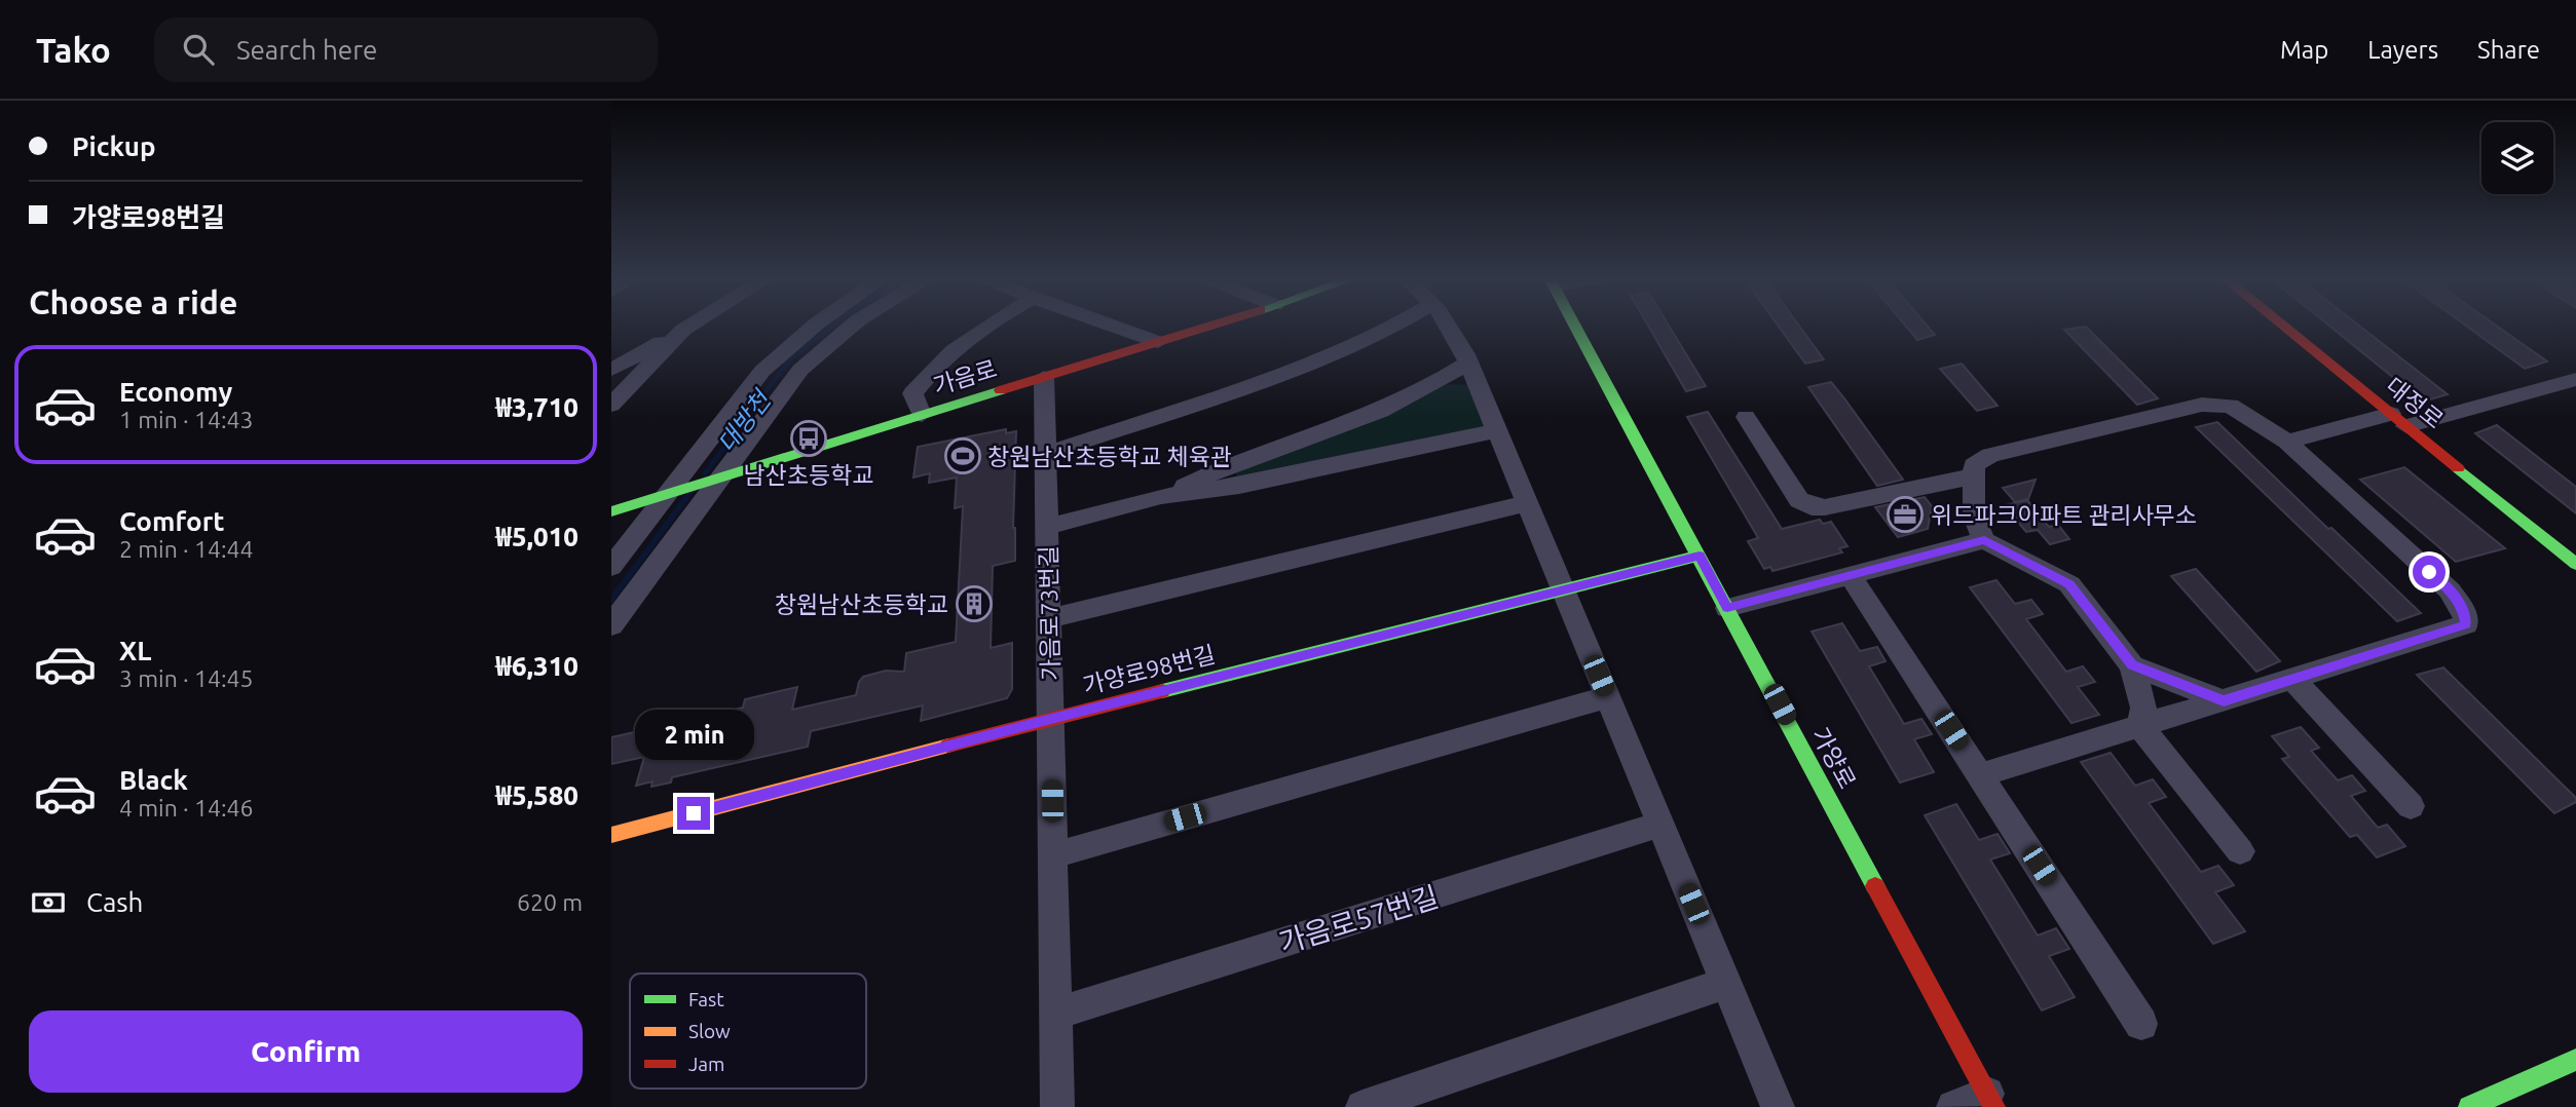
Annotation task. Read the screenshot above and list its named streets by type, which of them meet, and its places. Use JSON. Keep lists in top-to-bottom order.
{
  "streets": {
    "street": [
      "가음로",
      "대정로",
      "가음로73번길",
      "가양로98번길",
      "가양로",
      "가음로57번길"
    ]
  },
  "crossings": [
    ["가음로", "가음로73번길"],
    ["가음로73번길", "가양로98번길"],
    ["가음로73번길", "가음로57번길"],
    ["가양로98번길", "가양로"]
  ],
  "water": ["대방천"],
  "places": {
    "bus stop": ["남산초등학교"],
    "sports": ["창원남산초등학교 체육관"],
    "office": ["위드파크아파트 관리사무소"],
    "building": ["창원남산초등학교"]
  },
  "legend": ["Fast", "Slow", "Jam"],
  "page": {
    "header": "Tako",
    "search": "Search here",
    "nav": ["Map", "Layers", "Share"],
    "banner": ["Pickup", "가양로98번길"],
    "heading": "Choose a ride",
    "list": [
      {
        "name": "Economy",
        "note": "1 min · 14:43",
        "value": "₩3,710"
      },
      {
        "name": "Comfort",
        "note": "2 min · 14:44",
        "value": "₩5,010"
      },
      {
        "name": "XL",
        "note": "3 min · 14:45",
        "value": "₩6,310"
      },
      {
        "name": "Black",
        "note": "4 min · 14:46",
        "value": "₩5,580"
      }
    ],
    "bubble": "2 min",
    "pay": ["Cash", "620 m"],
    "buttons": "Confirm"
  }
}
